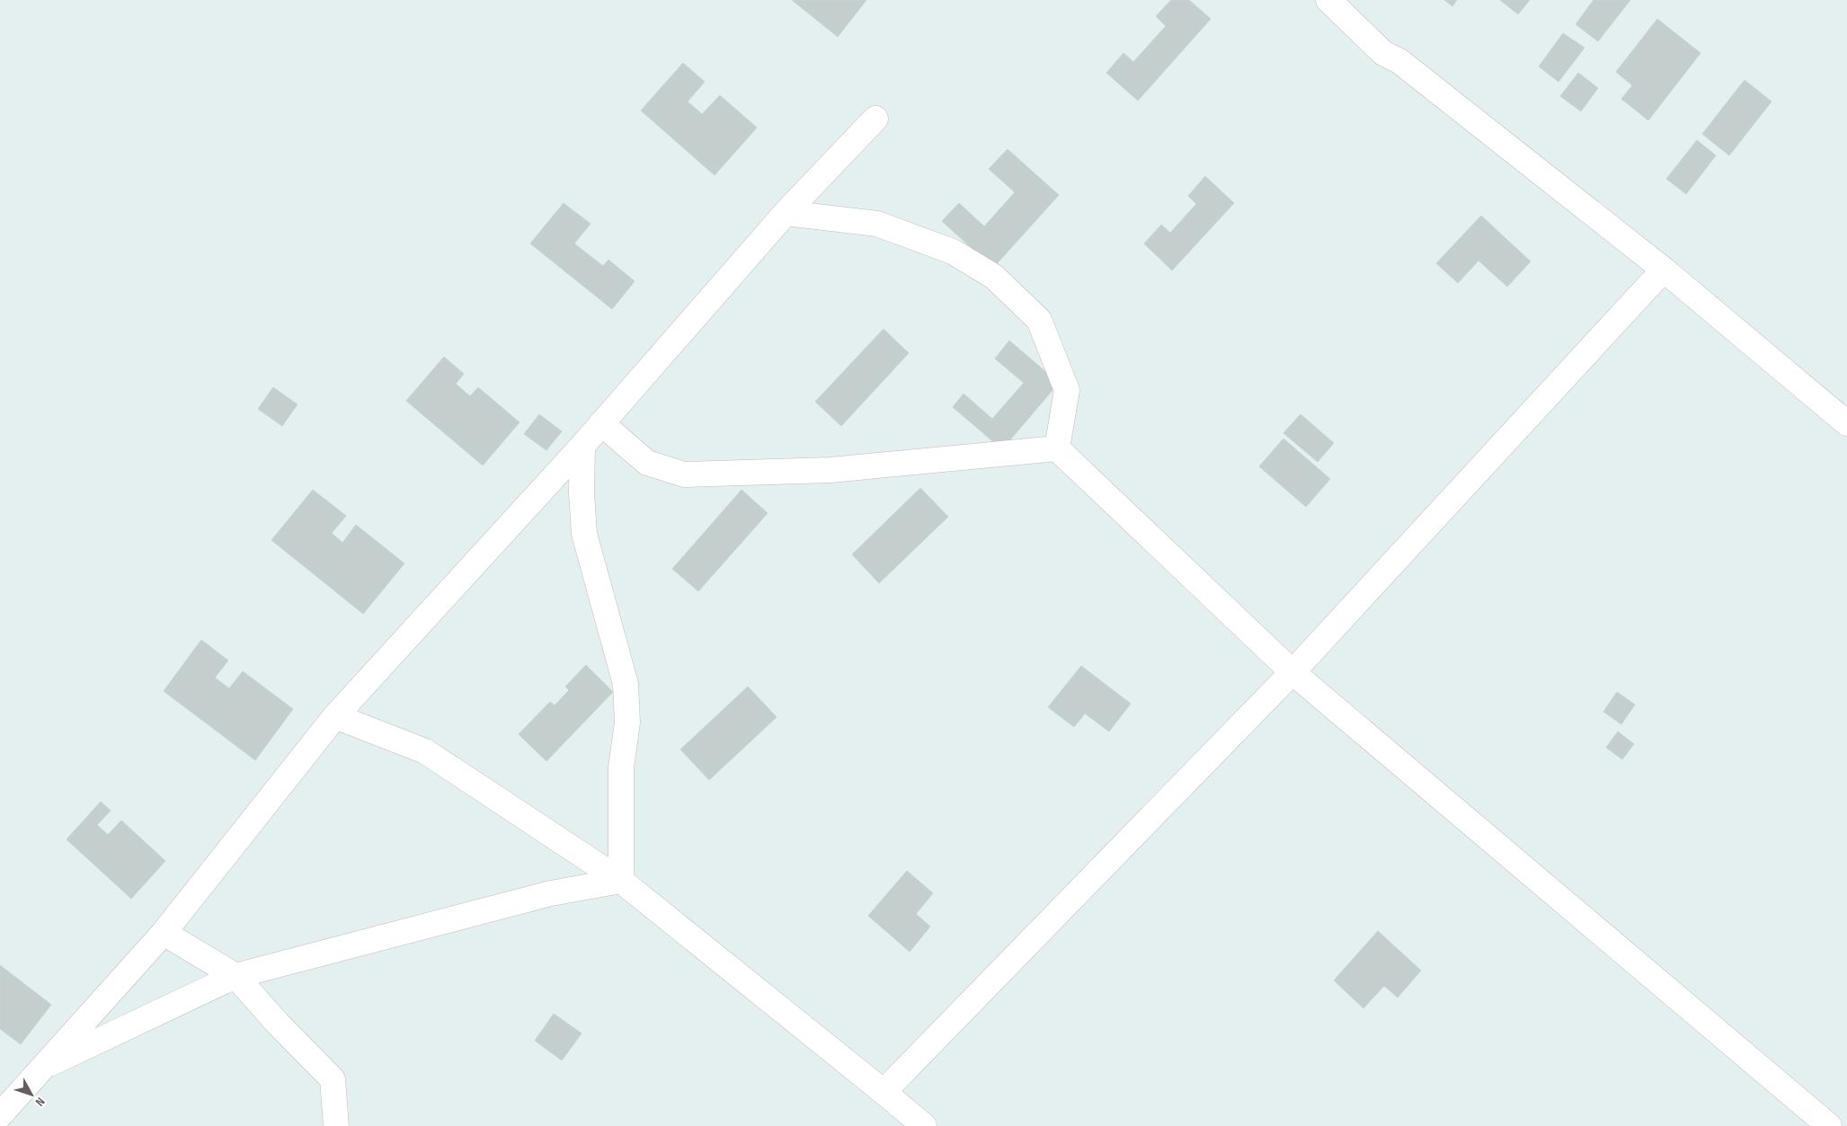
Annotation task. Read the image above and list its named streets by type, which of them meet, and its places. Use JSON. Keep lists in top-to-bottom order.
{
  "north": "bottom right"
}
